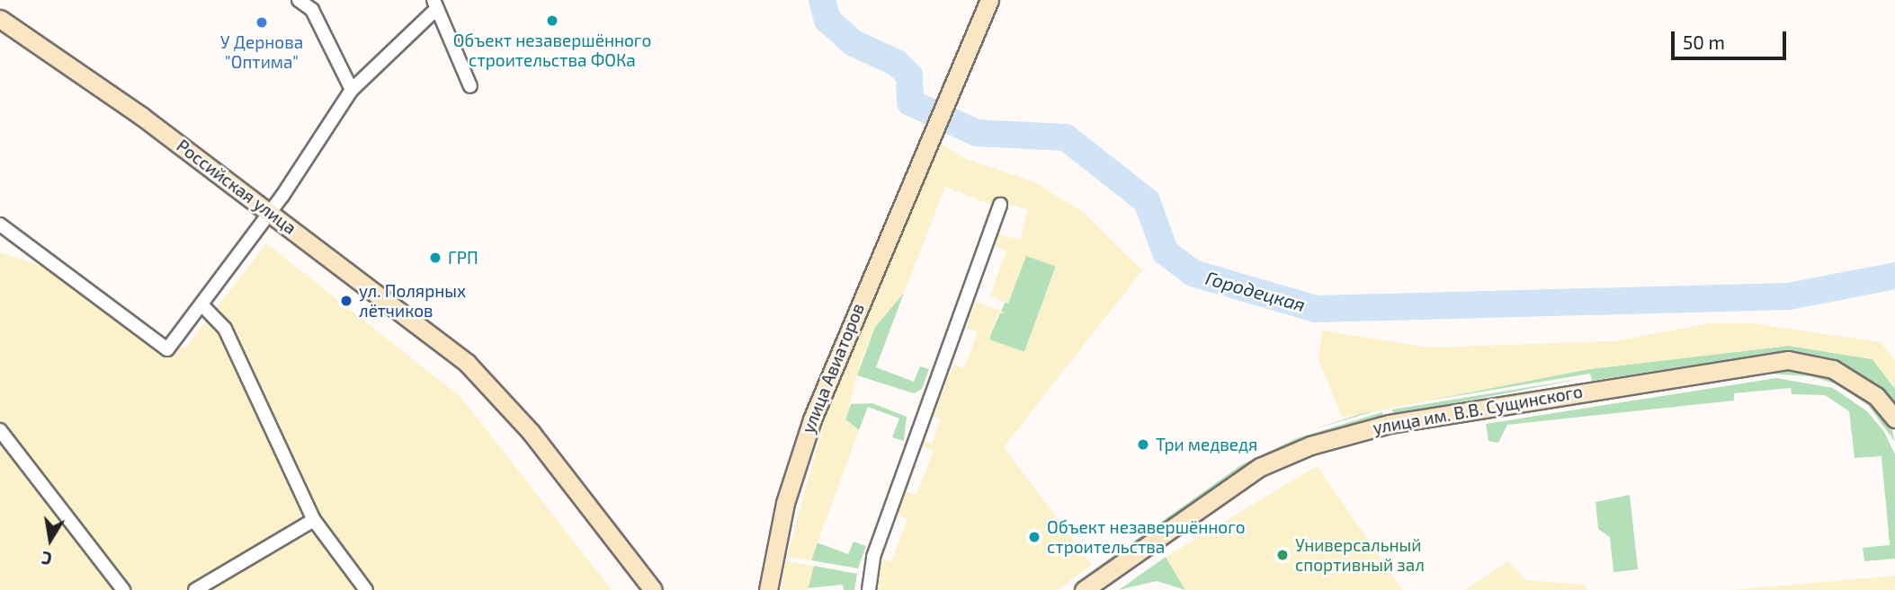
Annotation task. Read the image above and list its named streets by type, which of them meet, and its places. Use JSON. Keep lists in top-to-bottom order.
{
  "streets": {
    "street": ["Российская улица", "улица Авиаторов", "улица им. В.В. Сущинского"]
  },
  "water": ["Городецкая"],
  "places": [
    "Объект незавершённого строительства ФОКа",
    "У Дернова \"Оптима\"",
    "ГРП",
    "ул. Полярных лётчиков",
    "Три медведя",
    "Объект незавершённого строительства",
    "Универсальный спортивный зал"
  ],
  "scale_bar": "50 m",
  "north": "bottom"
}
